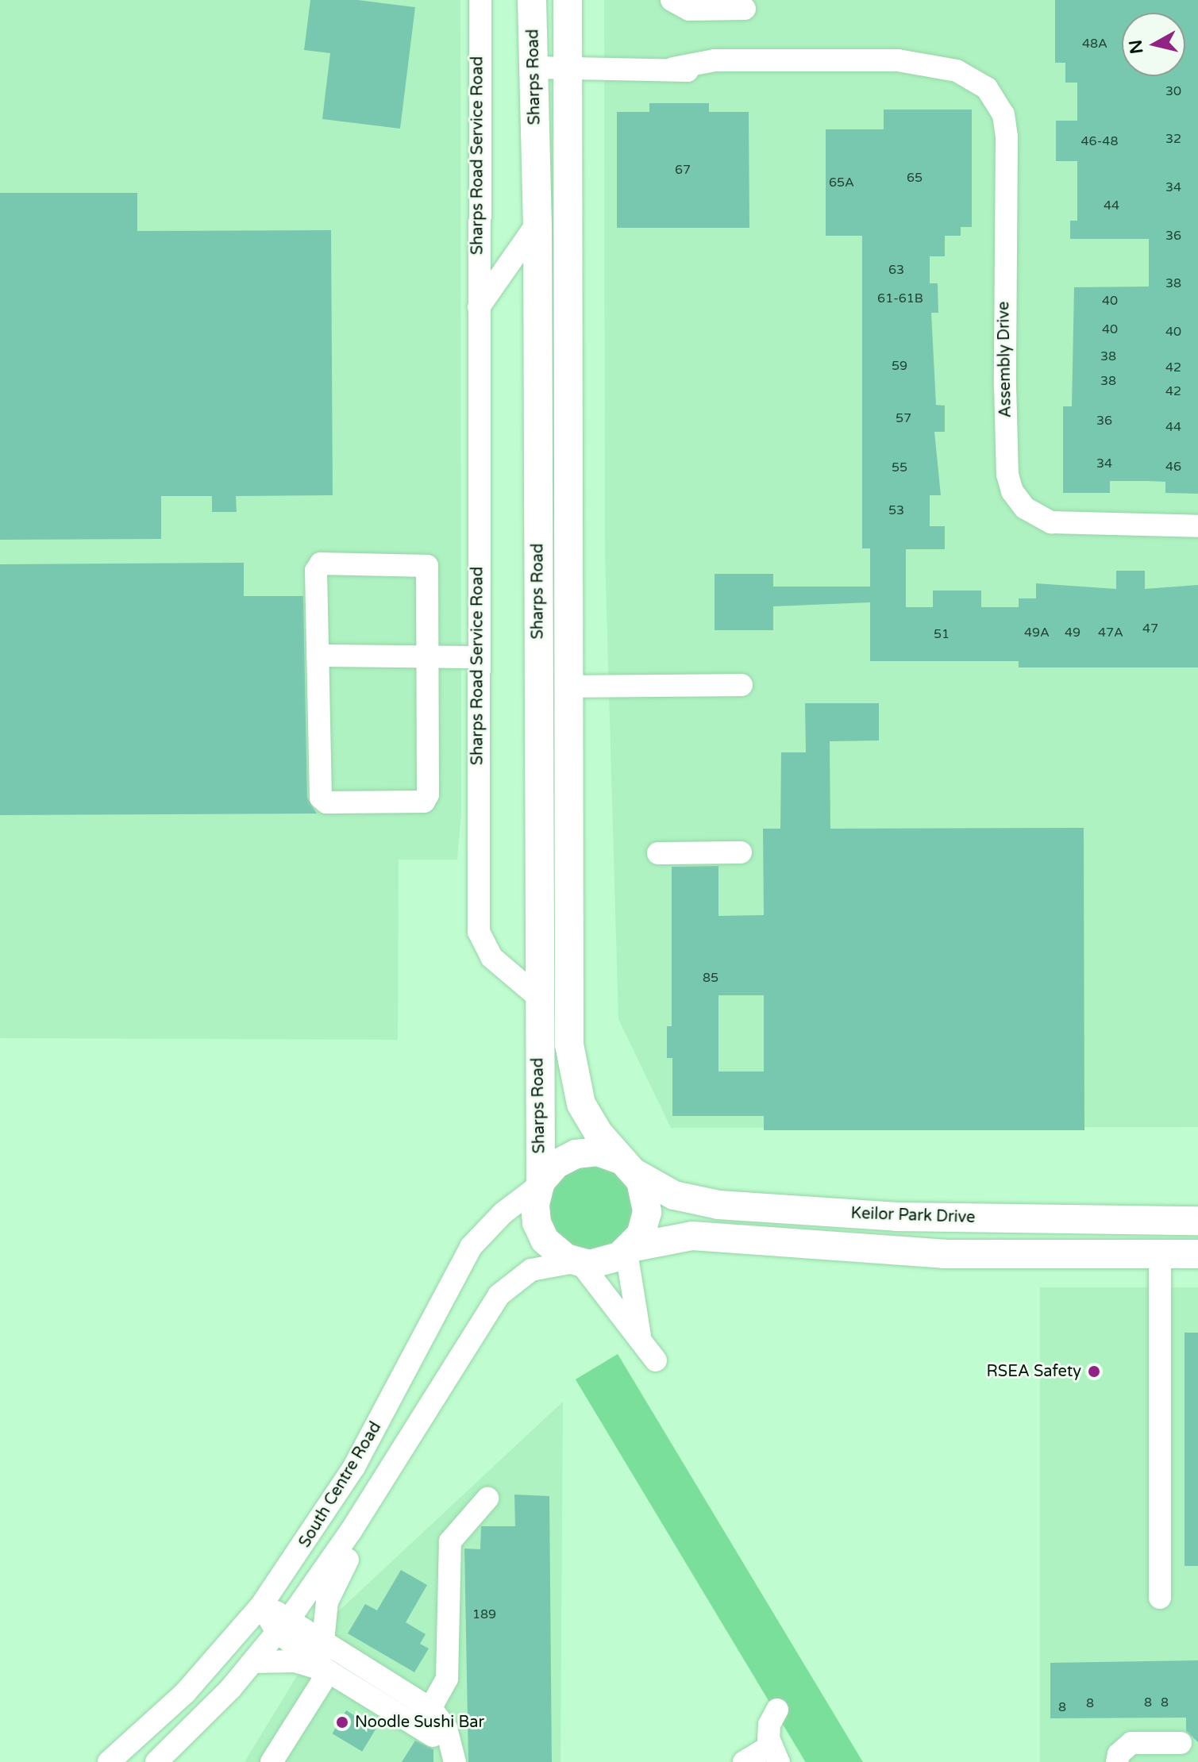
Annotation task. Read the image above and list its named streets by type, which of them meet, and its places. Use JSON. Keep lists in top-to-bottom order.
{
  "streets": {
    "main road": ["Sharps Road", "Keilor Park Drive"],
    "street": ["Sharps Road Service Road", "Assembly Drive", "South Centre Road"]
  },
  "crossings": [
    ["Sharps Road", "Sharps Road Service Road"],
    ["Sharps Road", "Assembly Drive"],
    ["Sharps Road", "Keilor Park Drive"],
    ["Sharps Road", "South Centre Road"],
    ["Keilor Park Drive", "South Centre Road"]
  ],
  "places": ["RSEA Safety", "Noodle Sushi Bar"],
  "house_numbers": [
    "48A",
    "30",
    "32",
    "46-48",
    "67",
    "65",
    "65A",
    "34",
    "44",
    "36",
    "63",
    "38",
    "61-61B",
    "40",
    "40",
    "40",
    "38",
    "59",
    "42",
    "38",
    "42",
    "57",
    "36",
    "44",
    "34",
    "46",
    "55",
    "53",
    "47",
    "49A",
    "49",
    "47A",
    "51",
    "85",
    "189",
    "8",
    "8",
    "8",
    "8"
  ],
  "north": "left"
}
